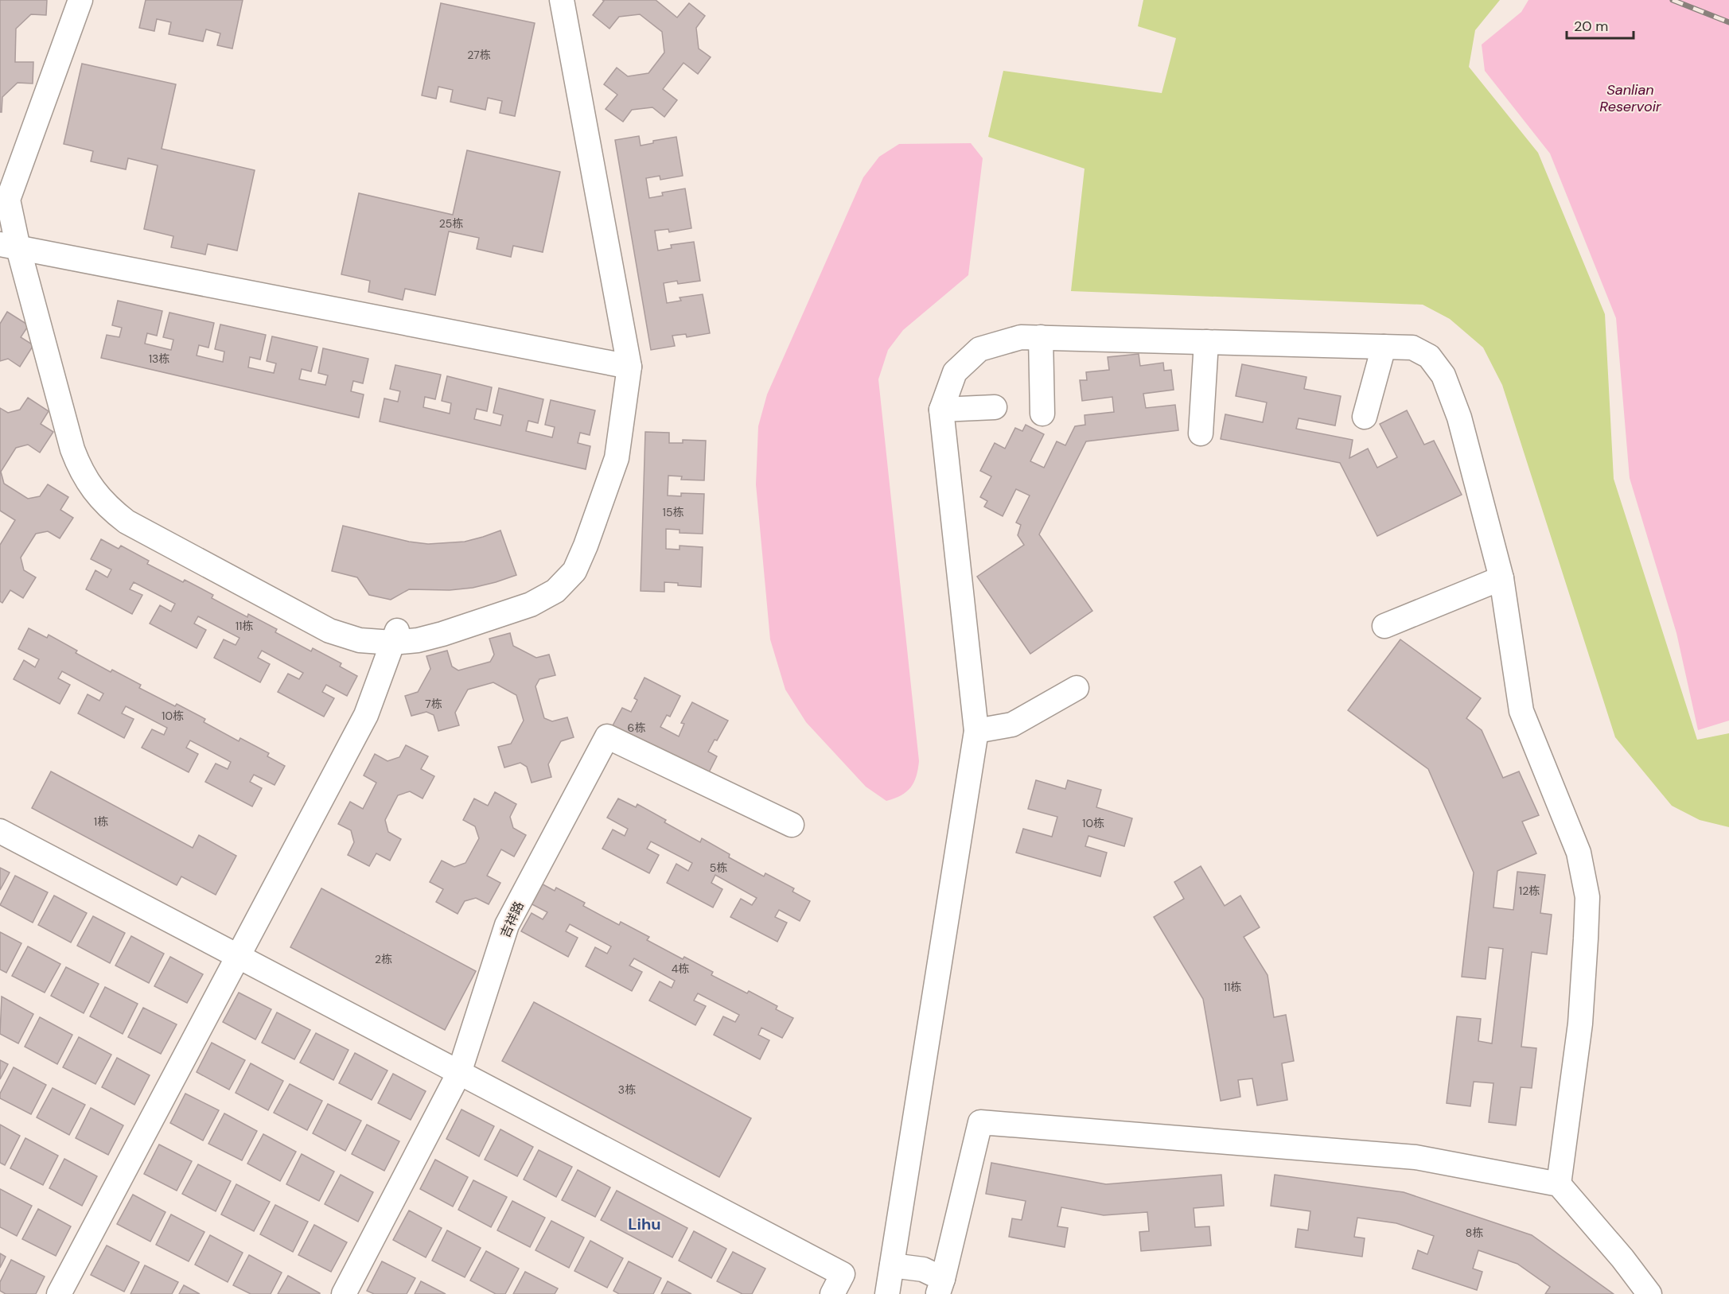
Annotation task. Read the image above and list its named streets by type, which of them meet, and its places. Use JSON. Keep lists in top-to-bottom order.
{
  "streets": {
    "street": ["吉祥路"]
  },
  "districts": ["Lihu"],
  "water": ["Sanlian Reservoir"],
  "house_numbers": [
    "27栋",
    "25栋",
    "13栋",
    "15栋",
    "11栋",
    "7栋",
    "10栋",
    "6栋",
    "1栋",
    "10栋",
    "5栋",
    "12栋",
    "2栋",
    "4栋",
    "11栋",
    "3栋",
    "8栋"
  ],
  "scale_bar": "20 m"
}
